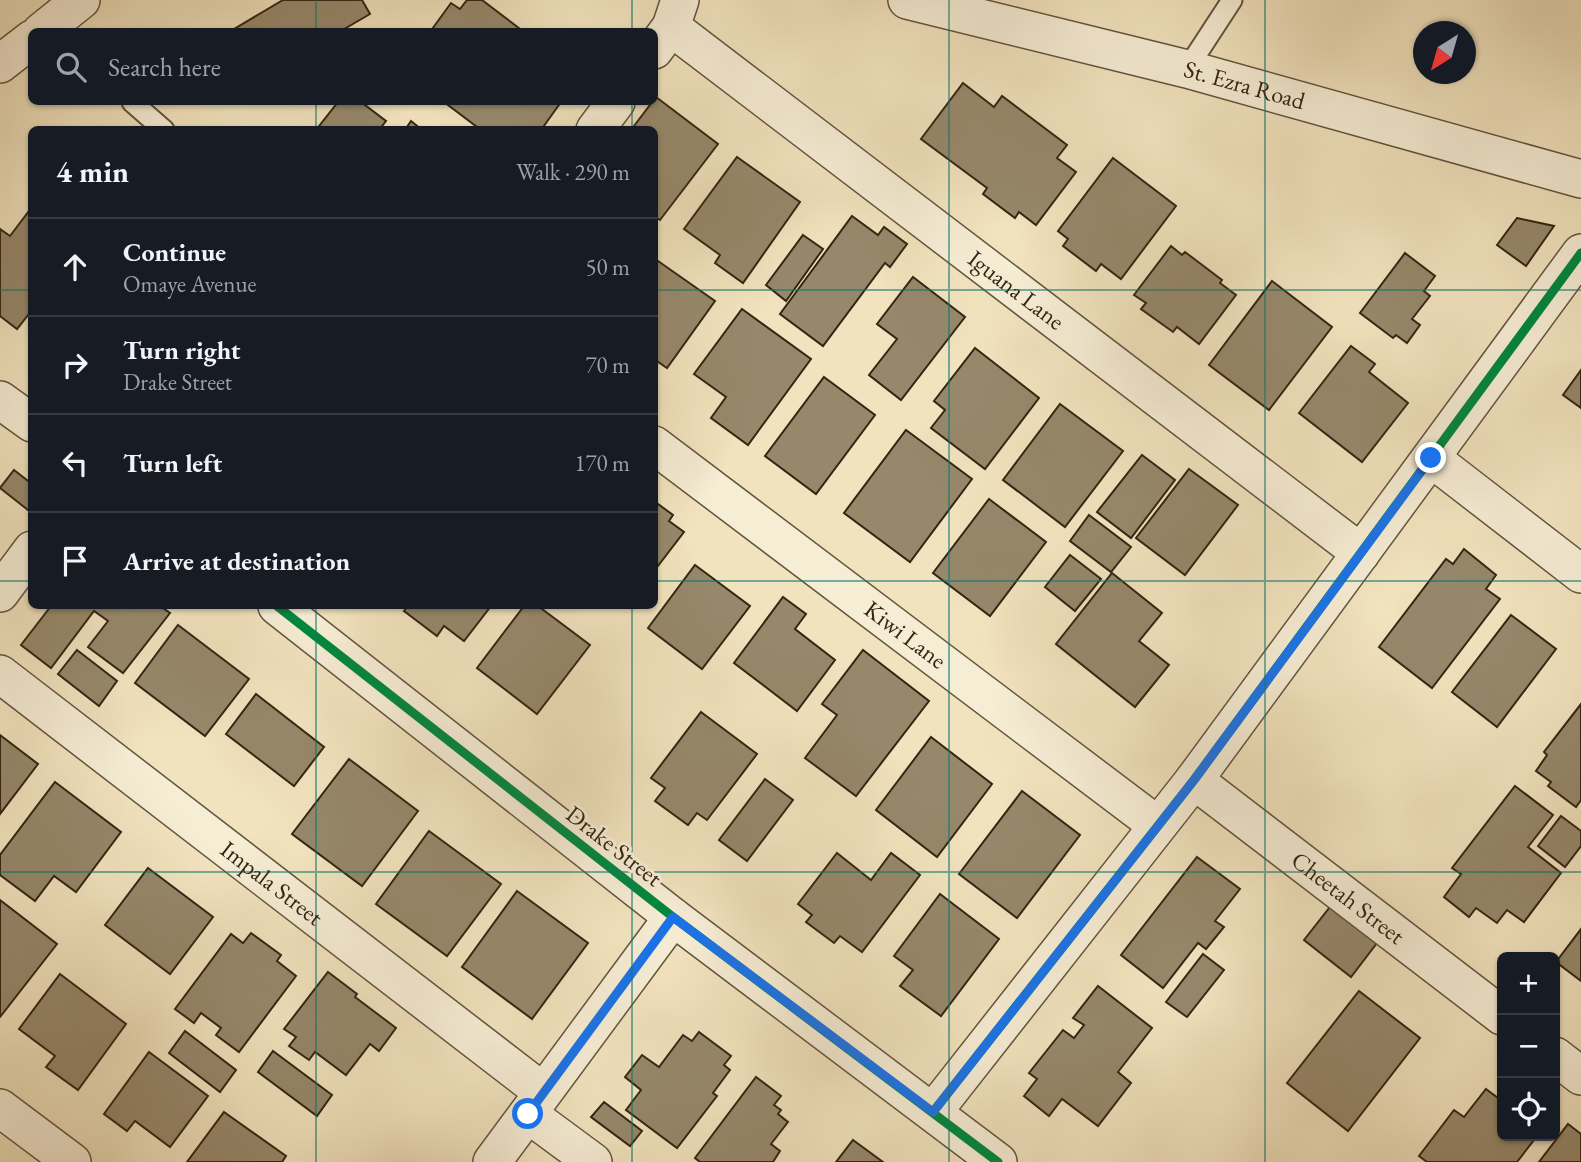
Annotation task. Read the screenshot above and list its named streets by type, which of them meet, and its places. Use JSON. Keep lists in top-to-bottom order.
{
  "streets": {
    "street": [
      "St. Ezra Road",
      "Iguana Lane",
      "Kiwi Lane",
      "Drake Street",
      "Impala Street",
      "Cheetah Street"
    ]
  },
  "north": "bottom left",
  "page": {
    "search": "Search here",
    "heading": ["4 min", "Walk · 290 m"],
    "list": [
      ["Continue", "Omaye Avenue", "50 m"],
      ["Turn right", "Drake Street", "70 m"],
      ["Turn left", "170 m"],
      "Arrive at destination"
    ],
    "map_buttons": ["+", "−"]
  }
}
